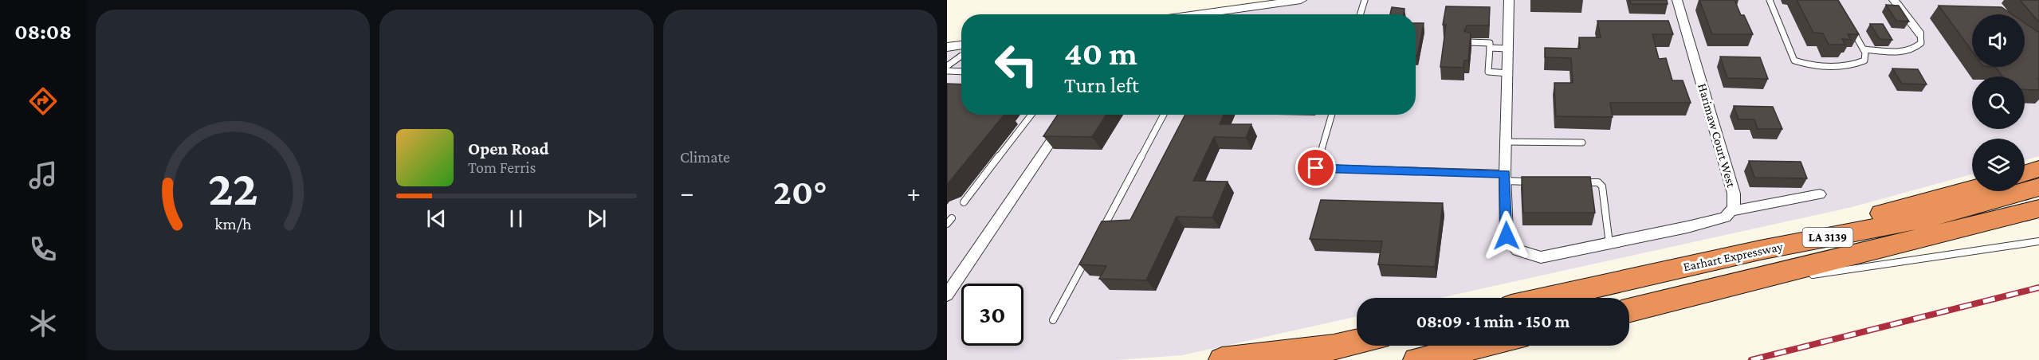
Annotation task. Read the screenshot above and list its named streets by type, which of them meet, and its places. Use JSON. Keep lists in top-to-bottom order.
{
  "streets": {
    "highway": ["LA 3139", "Earhart Expressway"],
    "street": ["Harimaw Court West"]
  },
  "page": {
    "tabs": "08:08",
    "tile": "Climate",
    "turn": ["40 m", "Turn left"],
    "song": ["Open Road", "Tom Ferris"],
    "heat": ["−", "20°", "+"],
    "limit": "30",
    "trip": "08:09 · 1 min · 150 m",
    "gauge": ["22", "km/h"]
  }
}
